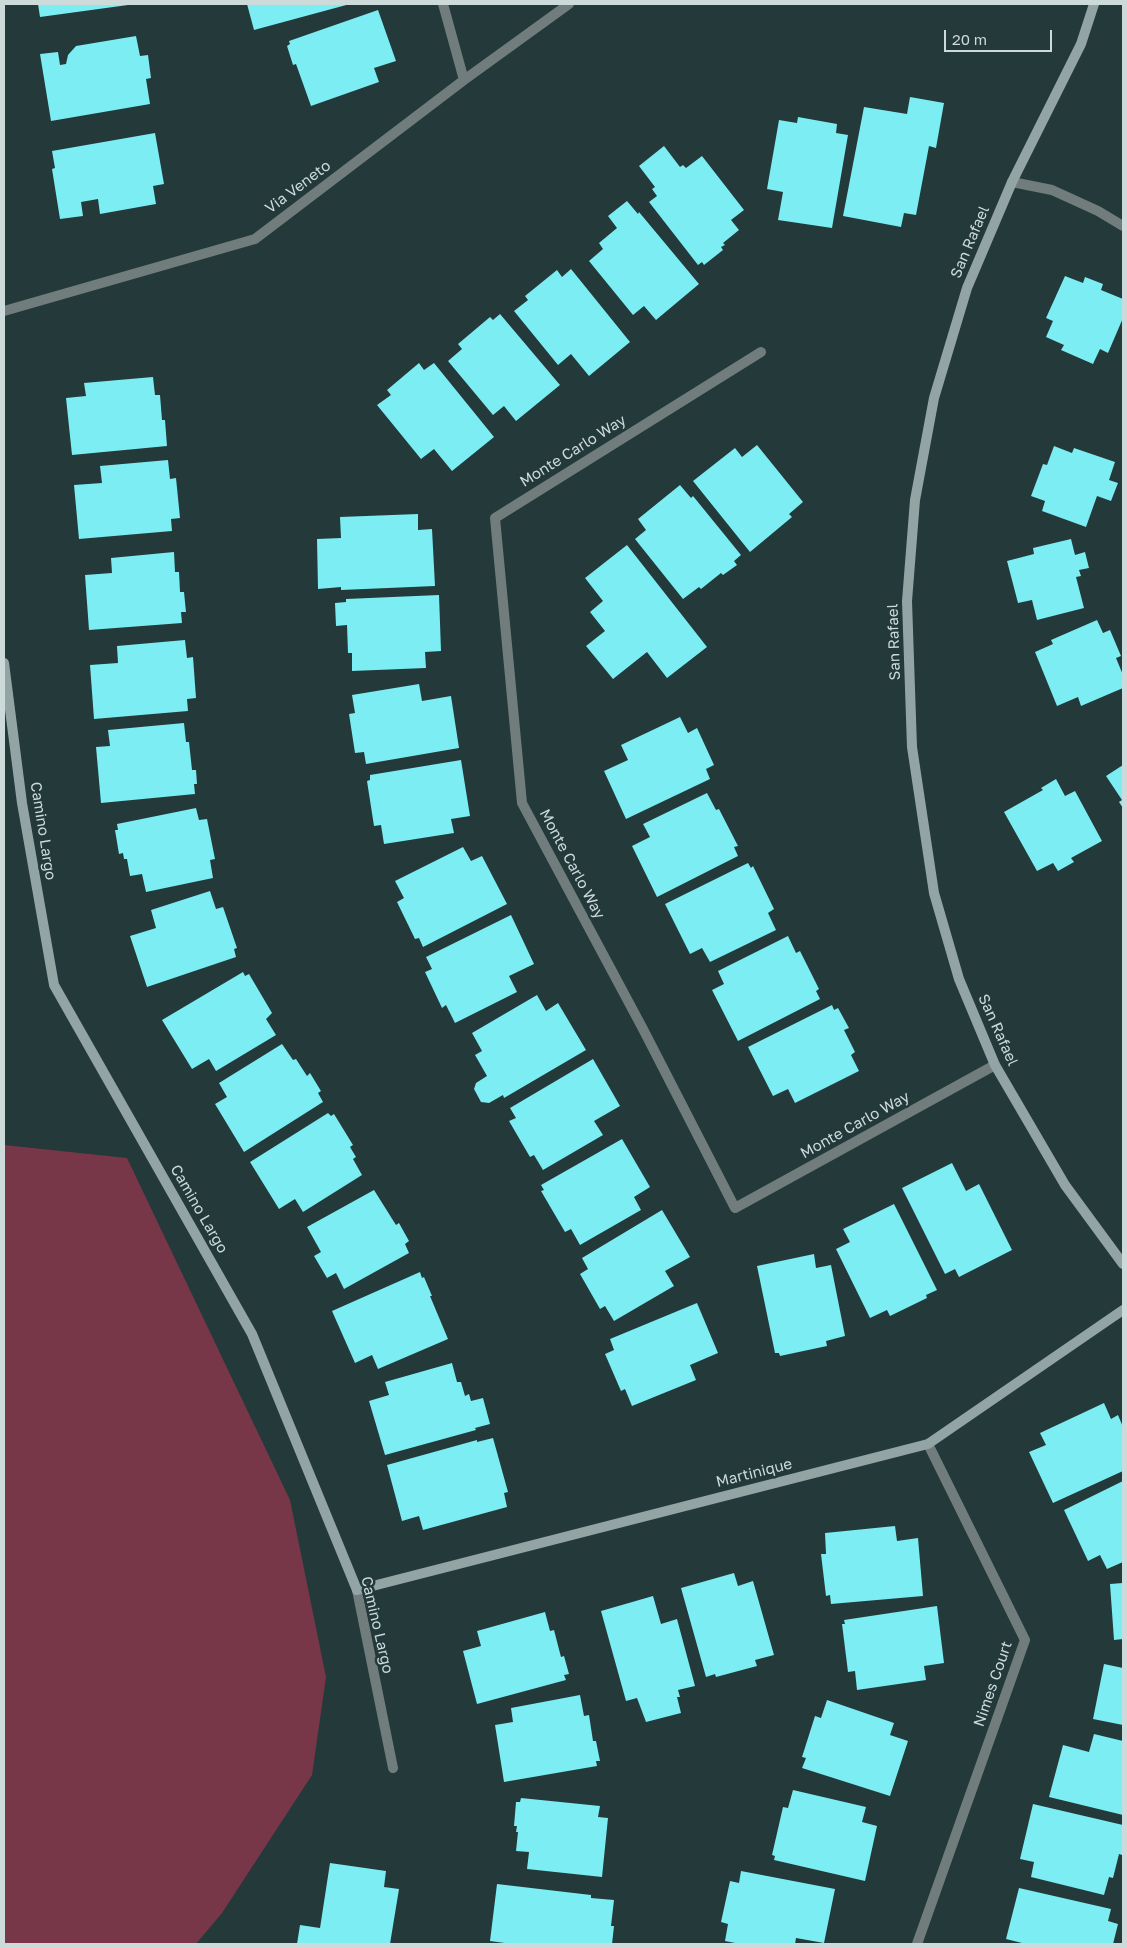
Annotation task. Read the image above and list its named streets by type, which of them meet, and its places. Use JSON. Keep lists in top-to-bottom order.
{
  "streets": {
    "street": [
      "Via Veneto",
      "San Rafael",
      "Monte Carlo Way",
      "Camino Largo",
      "Martinique",
      "Nimes Court"
    ]
  },
  "crossings": [
    ["San Rafael", "Monte Carlo Way"],
    ["Camino Largo", "Martinique"],
    ["Martinique", "Nimes Court"]
  ],
  "scale_bar": "20 m"
}
